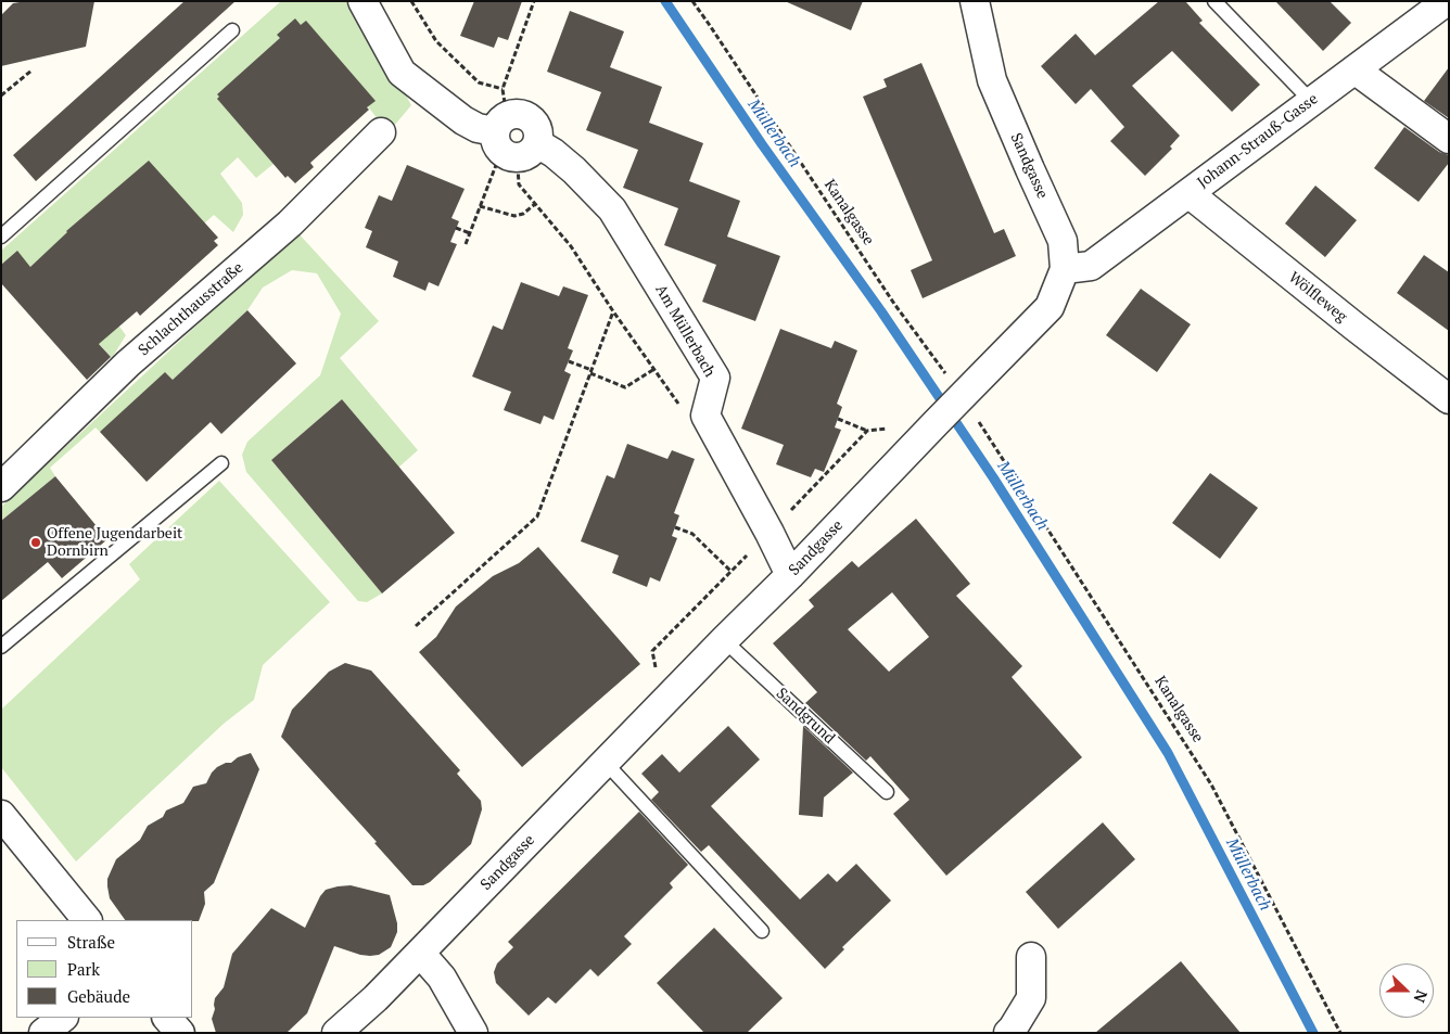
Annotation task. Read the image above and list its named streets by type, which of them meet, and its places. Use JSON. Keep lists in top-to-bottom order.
{
  "streets": {
    "street": [
      "Johann-Strauß-Gasse",
      "Sandgasse",
      "Wölfleweg",
      "Schlachthausstraße",
      "Am Müllerbach"
    ],
    "lane": ["Sandgrund"],
    "path": ["Kanalgasse"]
  },
  "crossings": [
    ["Johann-Strauß-Gasse", "Sandgasse"],
    ["Johann-Strauß-Gasse", "Wölfleweg"],
    ["Sandgasse", "Kanalgasse"],
    ["Sandgasse", "Sandgrund"]
  ],
  "water": ["Müllerbach"],
  "places": ["Offene Jugendarbeit Dornbirn"],
  "legend": ["Straße", "Park", "Gebäude"],
  "north": "right"
}
